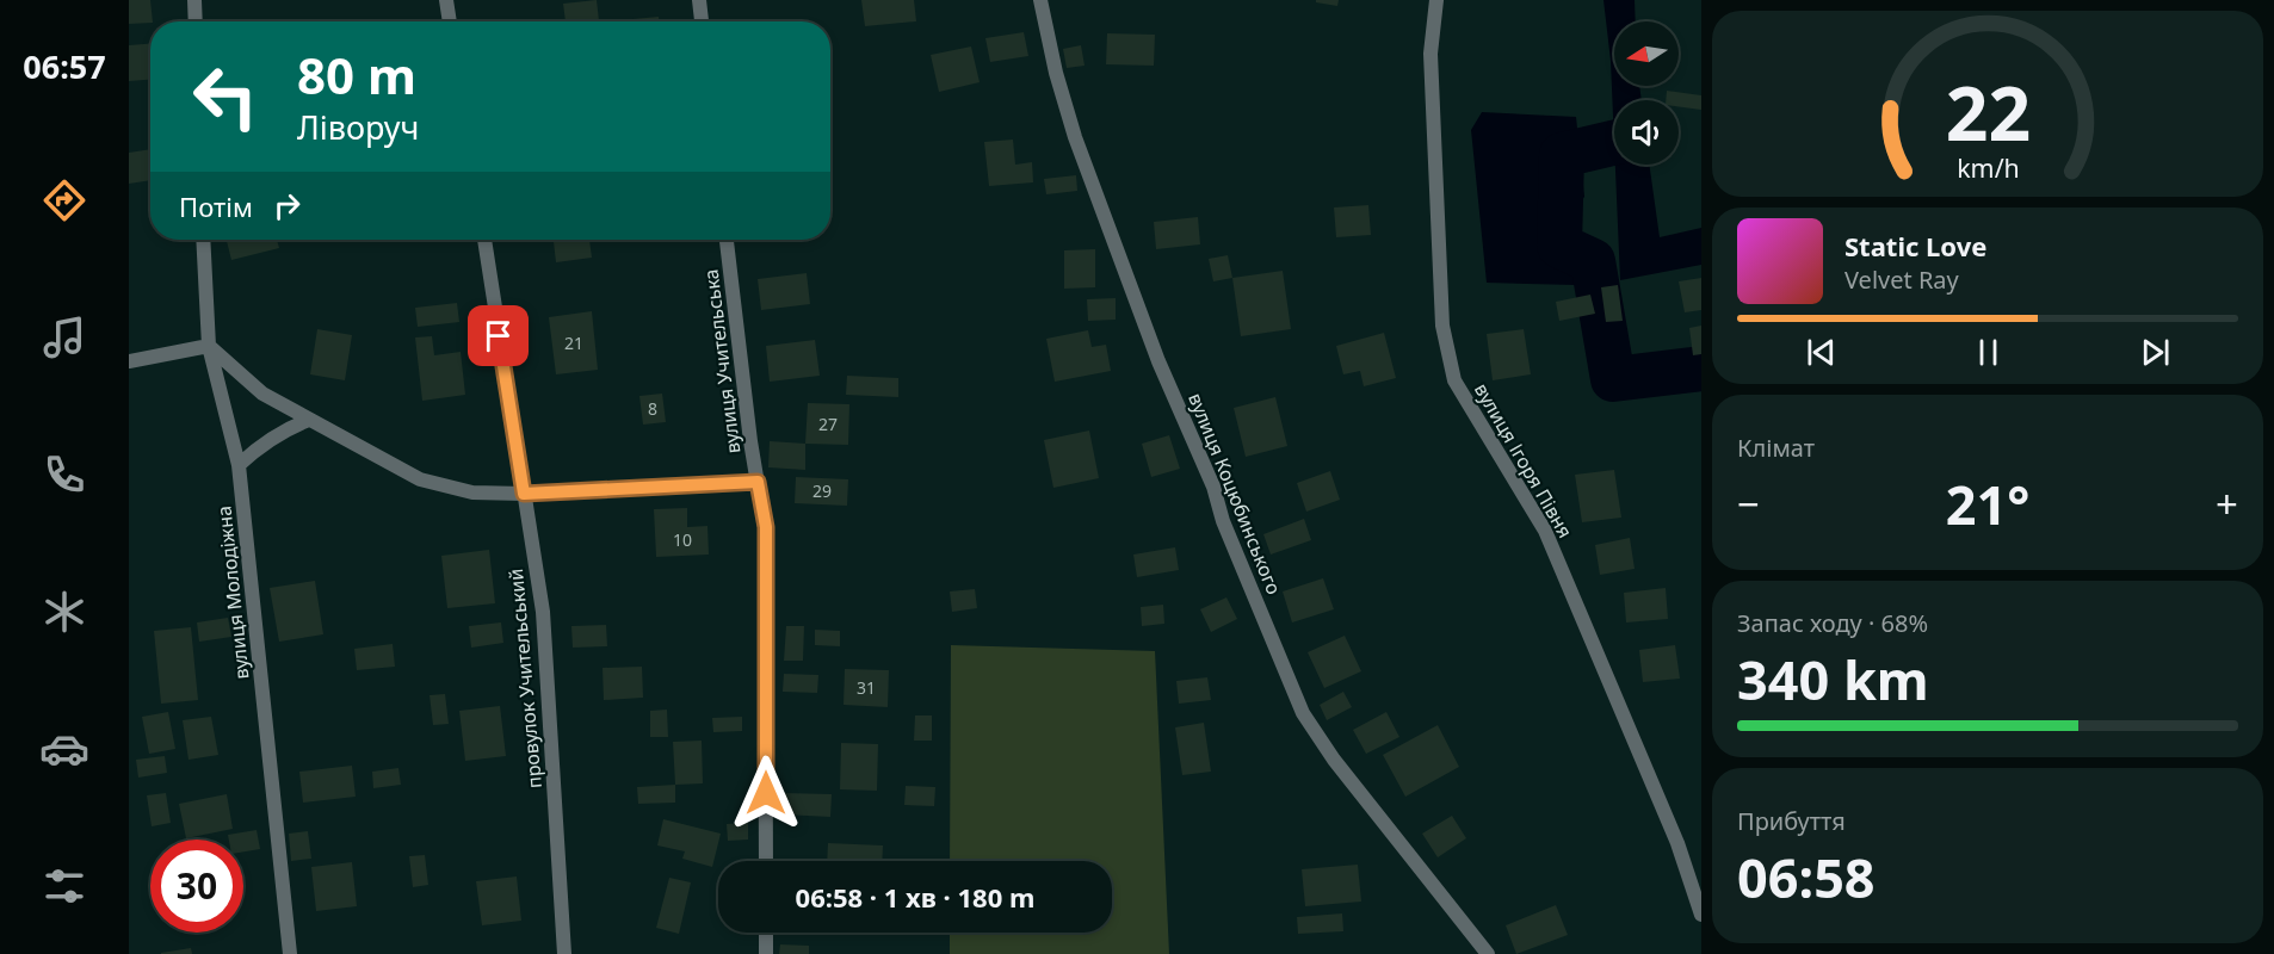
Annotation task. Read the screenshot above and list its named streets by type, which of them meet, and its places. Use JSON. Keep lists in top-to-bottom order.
{
  "streets": {
    "street": [
      "вулиця Учительська",
      "вулиця Ігоря Півня",
      "вулиця Коцюбинського",
      "вулиця Молодіжна",
      "провулок Учительський"
    ]
  },
  "house_numbers": [
    "21",
    "8",
    "27",
    "29",
    "10",
    "31"
  ],
  "north": "left",
  "page": {
    "tabs": "06:57",
    "turn": ["80 m", "Ліворуч"],
    "then": "Потім",
    "song": ["Static Love", "Velvet Ray"],
    "tile": [
      "Клімат",
      ["Запас ходу · 68%", "340 km"],
      ["Прибуття", "06:58"]
    ],
    "heat": ["−", "21°", "+"],
    "limit": "30",
    "trip": "06:58 · 1 хв · 180 m",
    "gauge": ["22", "km/h"]
  }
}
